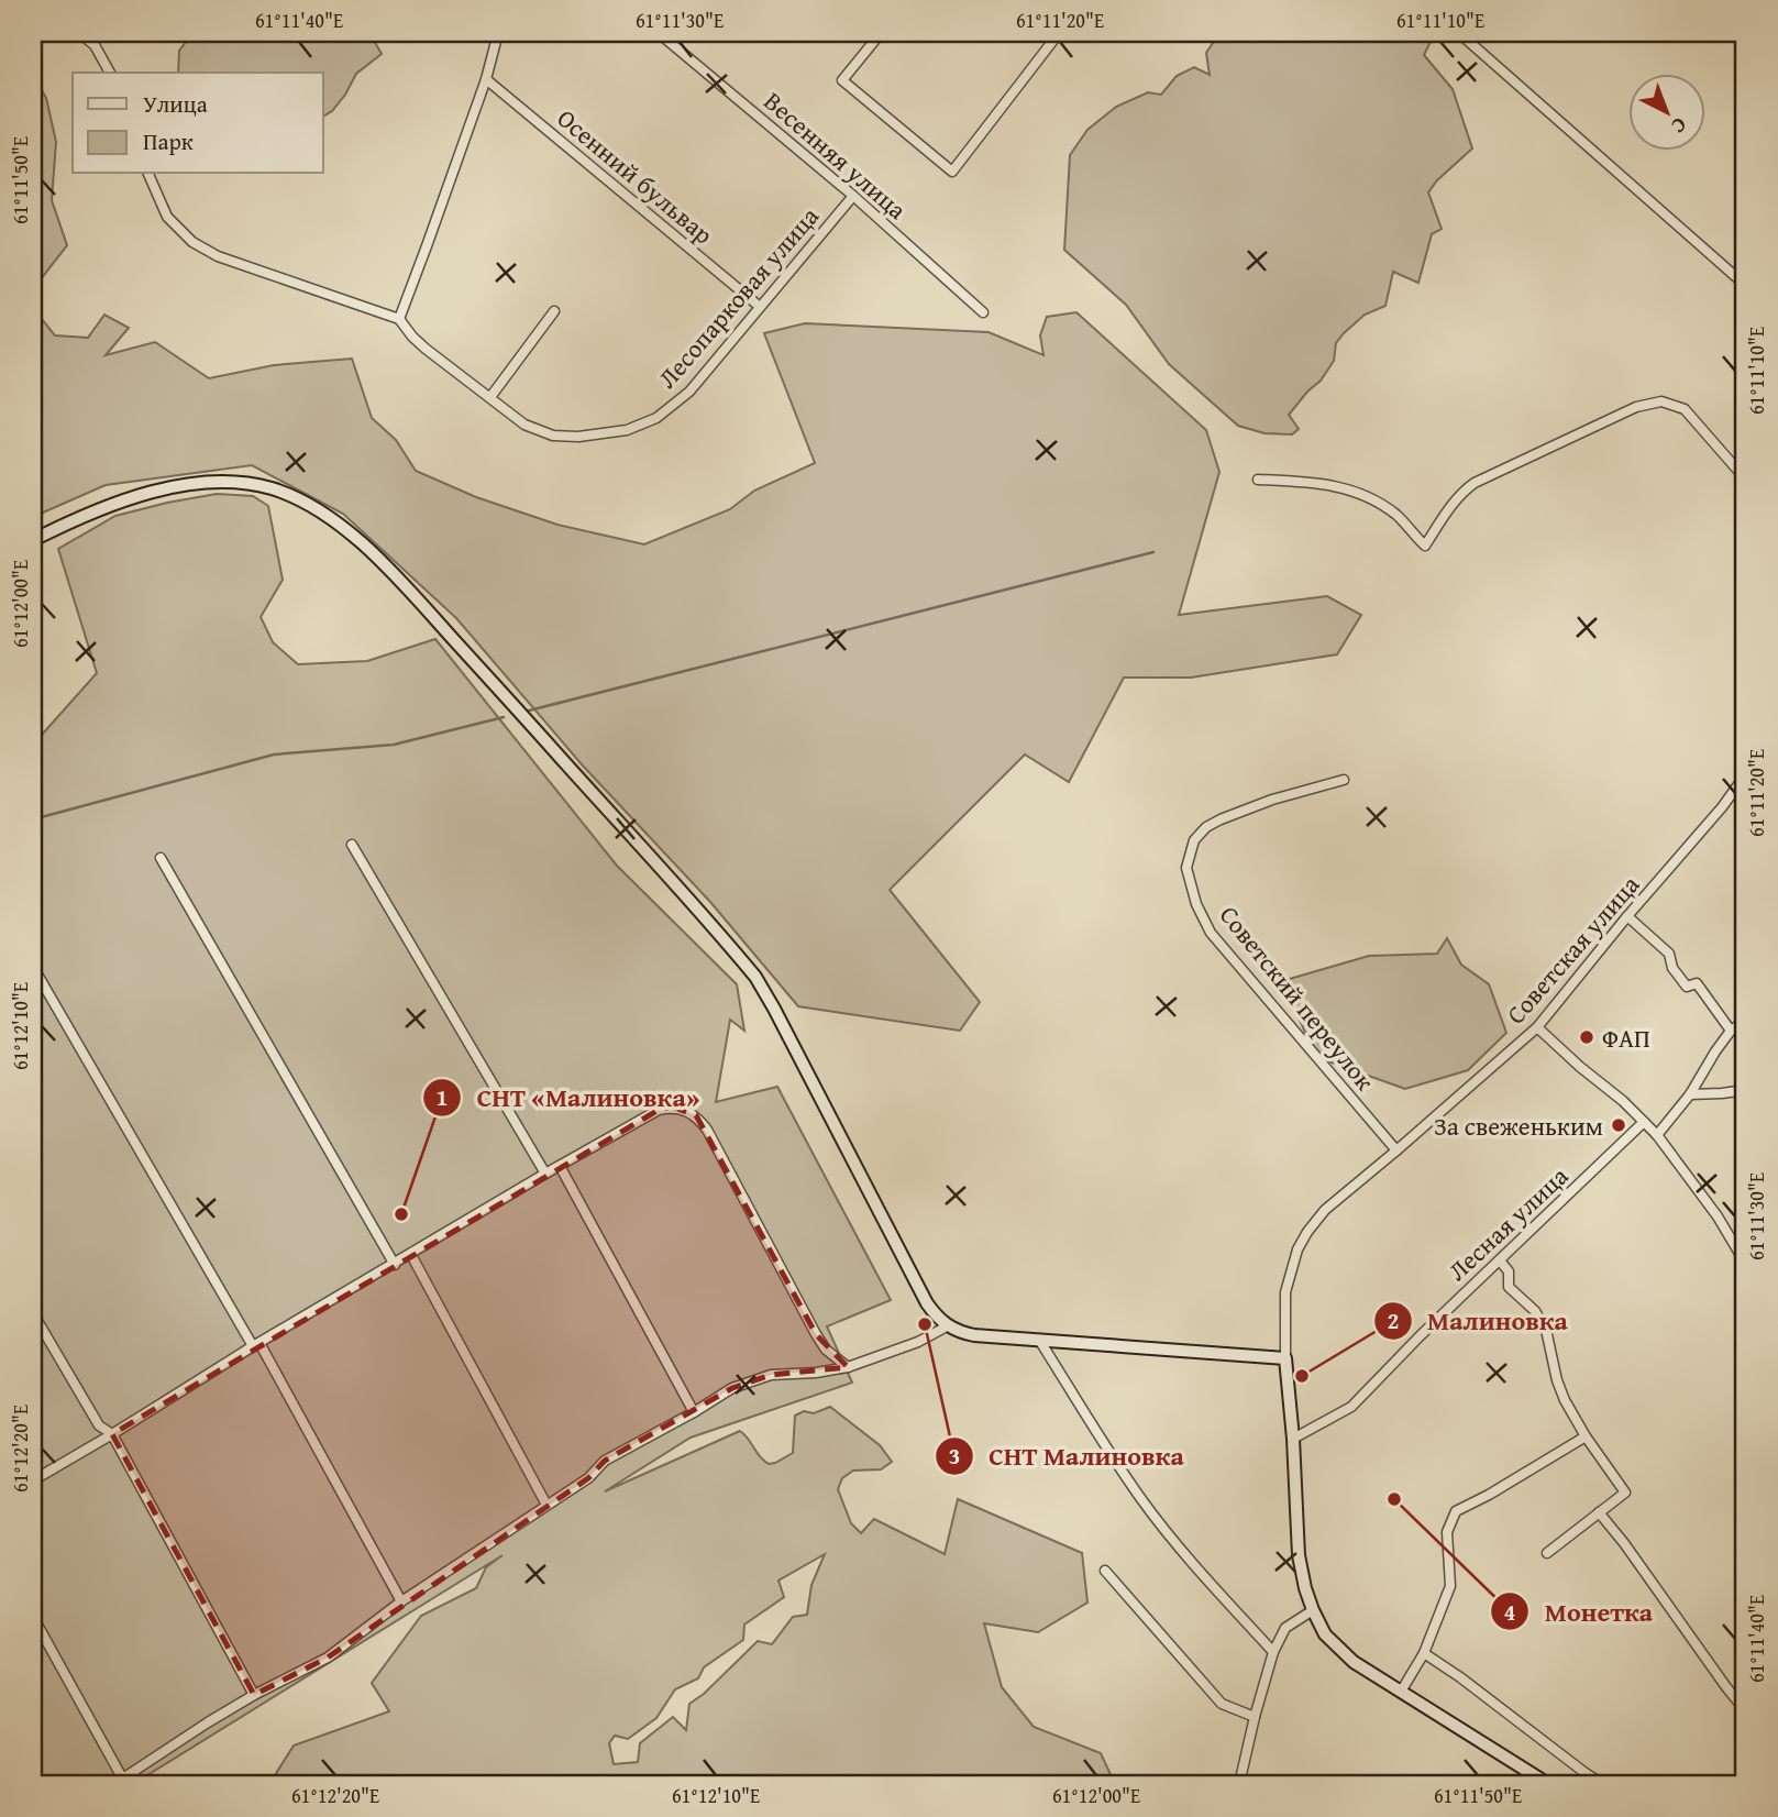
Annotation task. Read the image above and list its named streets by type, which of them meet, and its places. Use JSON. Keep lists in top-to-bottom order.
{
  "streets": {
    "street": [
      "Весенняя улица",
      "Осенний бульвар",
      "Лесопарковая улица",
      "Советская улица",
      "Советский переулок",
      "Лесная улица"
    ]
  },
  "crossings": [
    ["Весенняя улица", "Лесопарковая улица"],
    ["Осенний бульвар", "Лесопарковая улица"],
    ["Советская улица", "Советский переулок"]
  ],
  "places": [
    "ФАП",
    "За свеженьким",
    "СНТ «Малиновка»",
    "СНТ Малиновка",
    "Малиновка",
    "Монетка"
  ],
  "legend": ["Улица", "Парк"],
  "north": "bottom right",
  "coordinates": [
    "61°11'40\"E",
    "61°11'30\"E",
    "61°11'20\"E",
    "61°11'10\"E",
    "61°11'50\"E",
    "61°12'00\"E",
    "61°12'10\"E",
    "61°12'20\"E"
  ]
}
